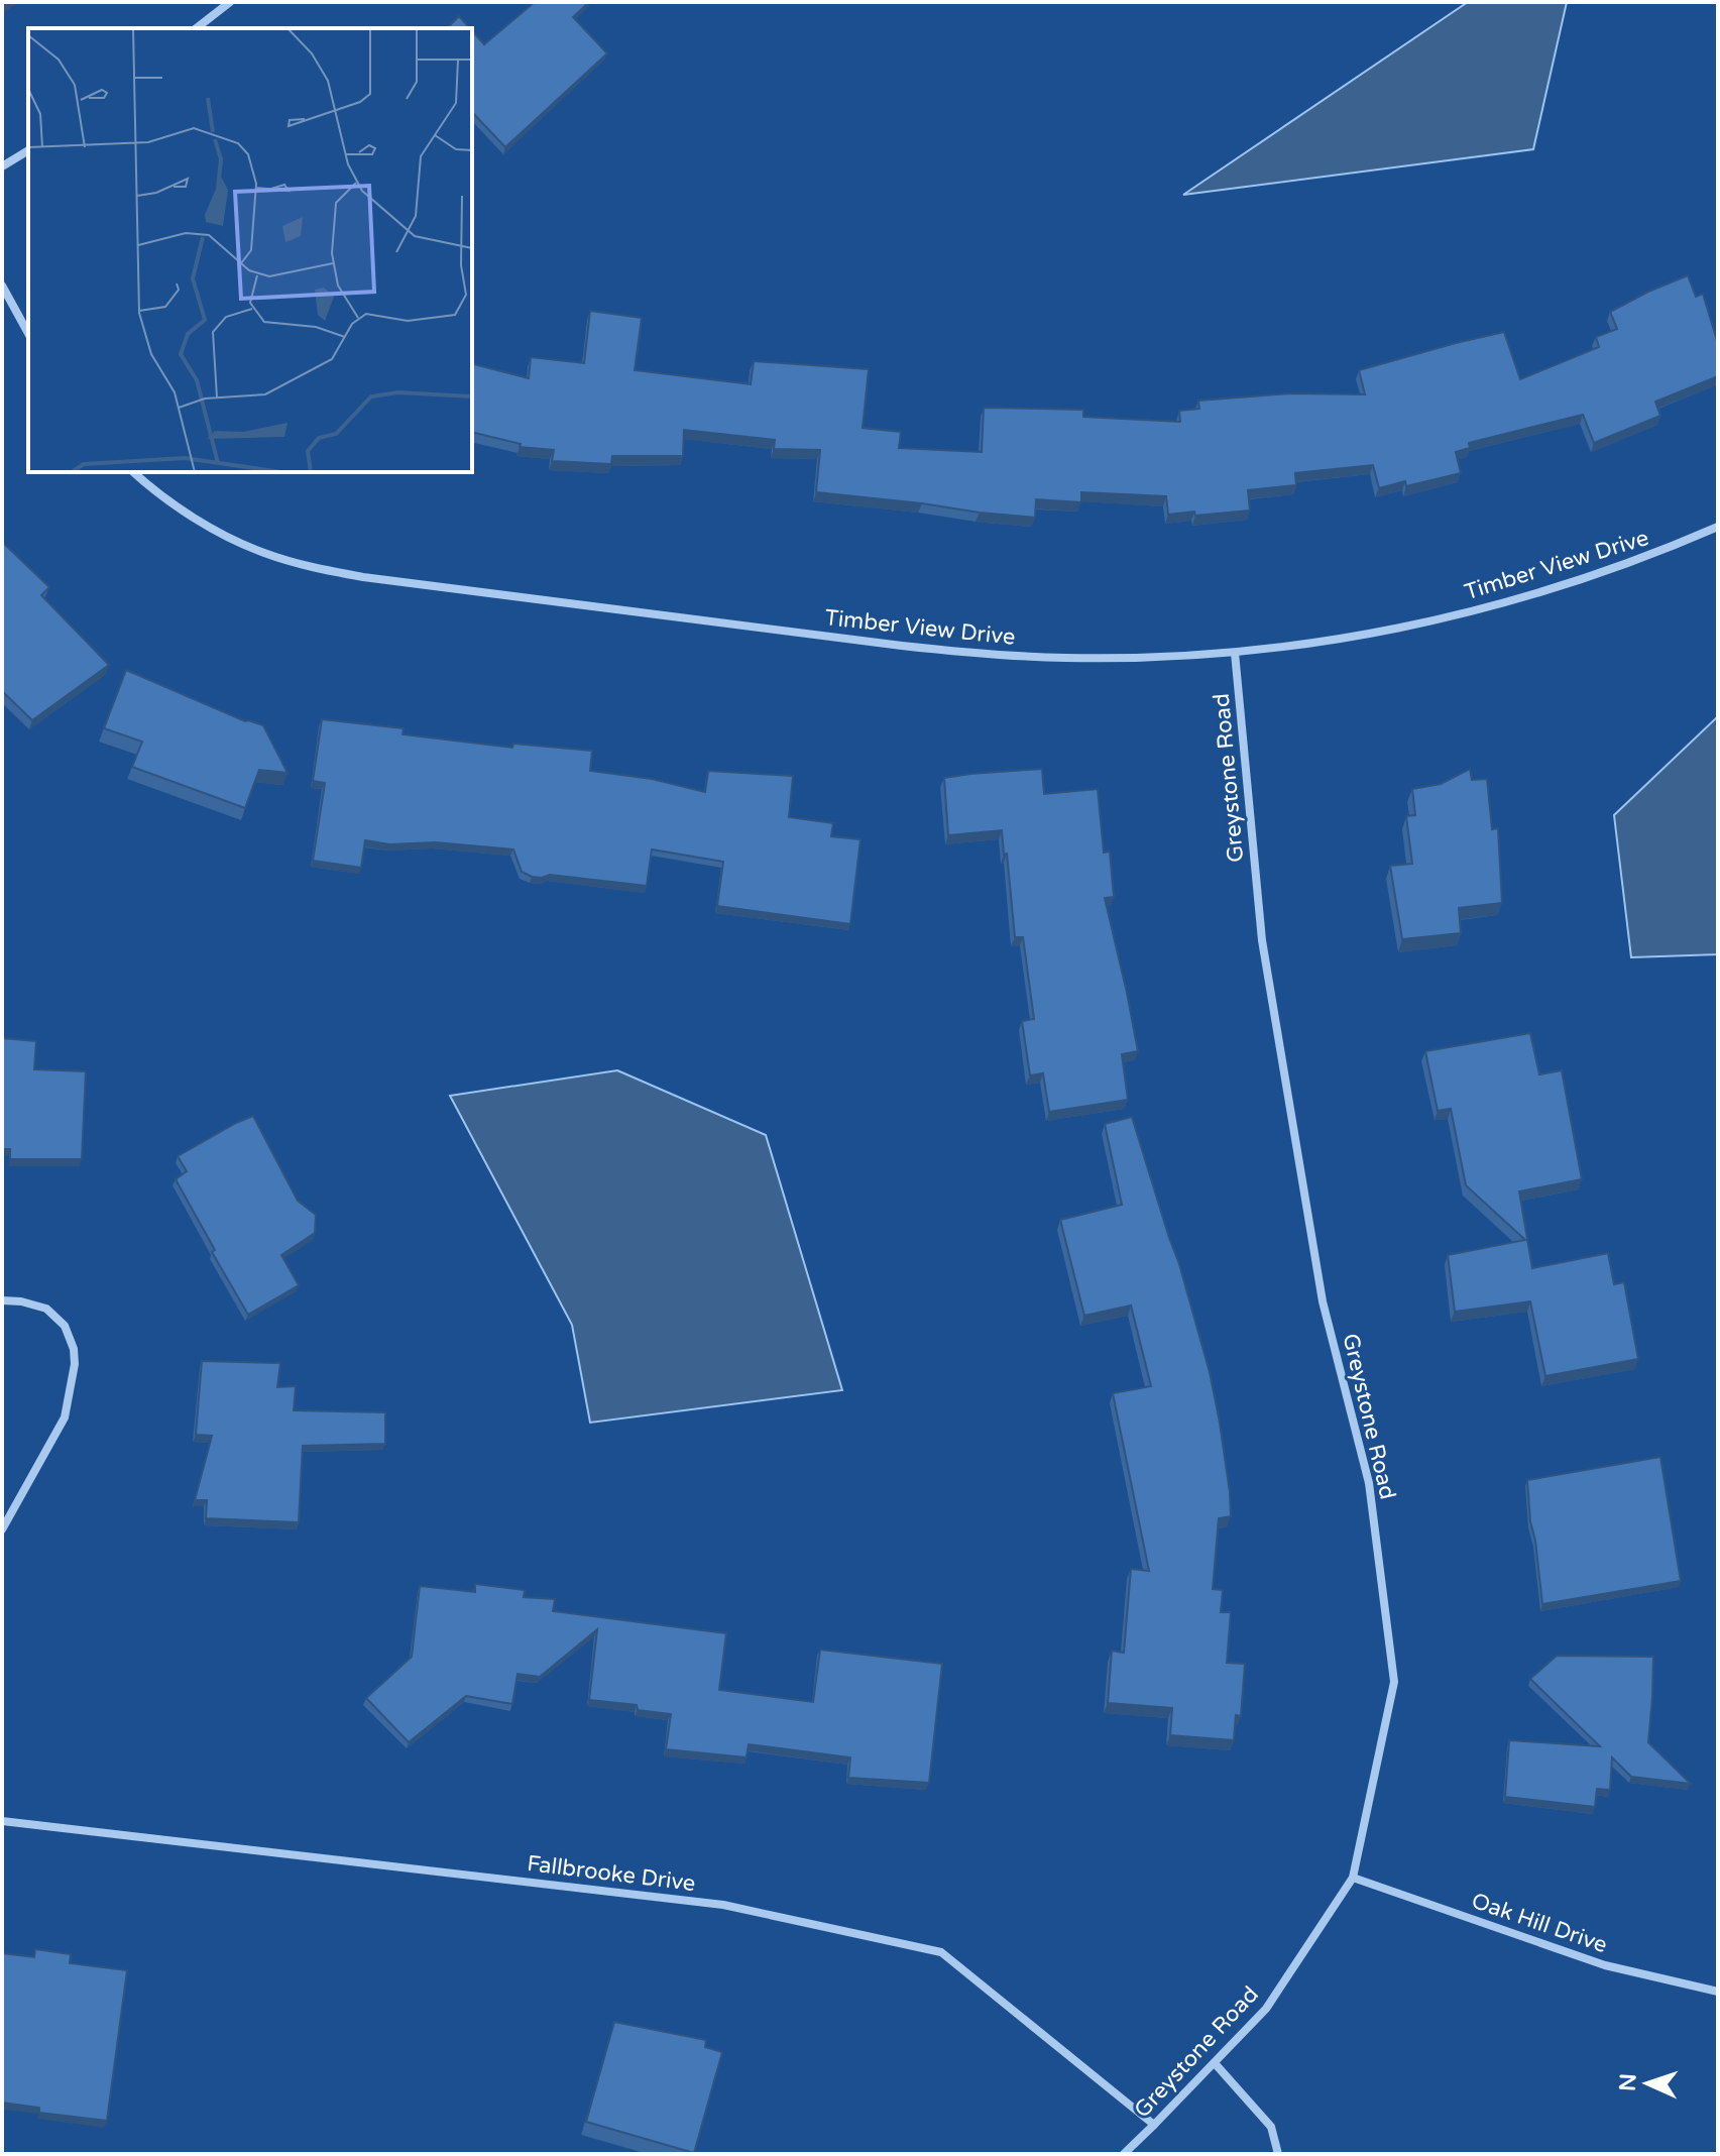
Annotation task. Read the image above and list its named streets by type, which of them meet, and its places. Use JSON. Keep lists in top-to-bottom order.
{
  "streets": {
    "street": [
      "Timber View Drive",
      "Greystone Road",
      "Fallbrooke Drive",
      "Oak Hill Drive"
    ]
  },
  "crossings": [
    ["Timber View Drive", "Greystone Road"],
    ["Greystone Road", "Fallbrooke Drive"],
    ["Greystone Road", "Oak Hill Drive"]
  ],
  "north": "left"
}
